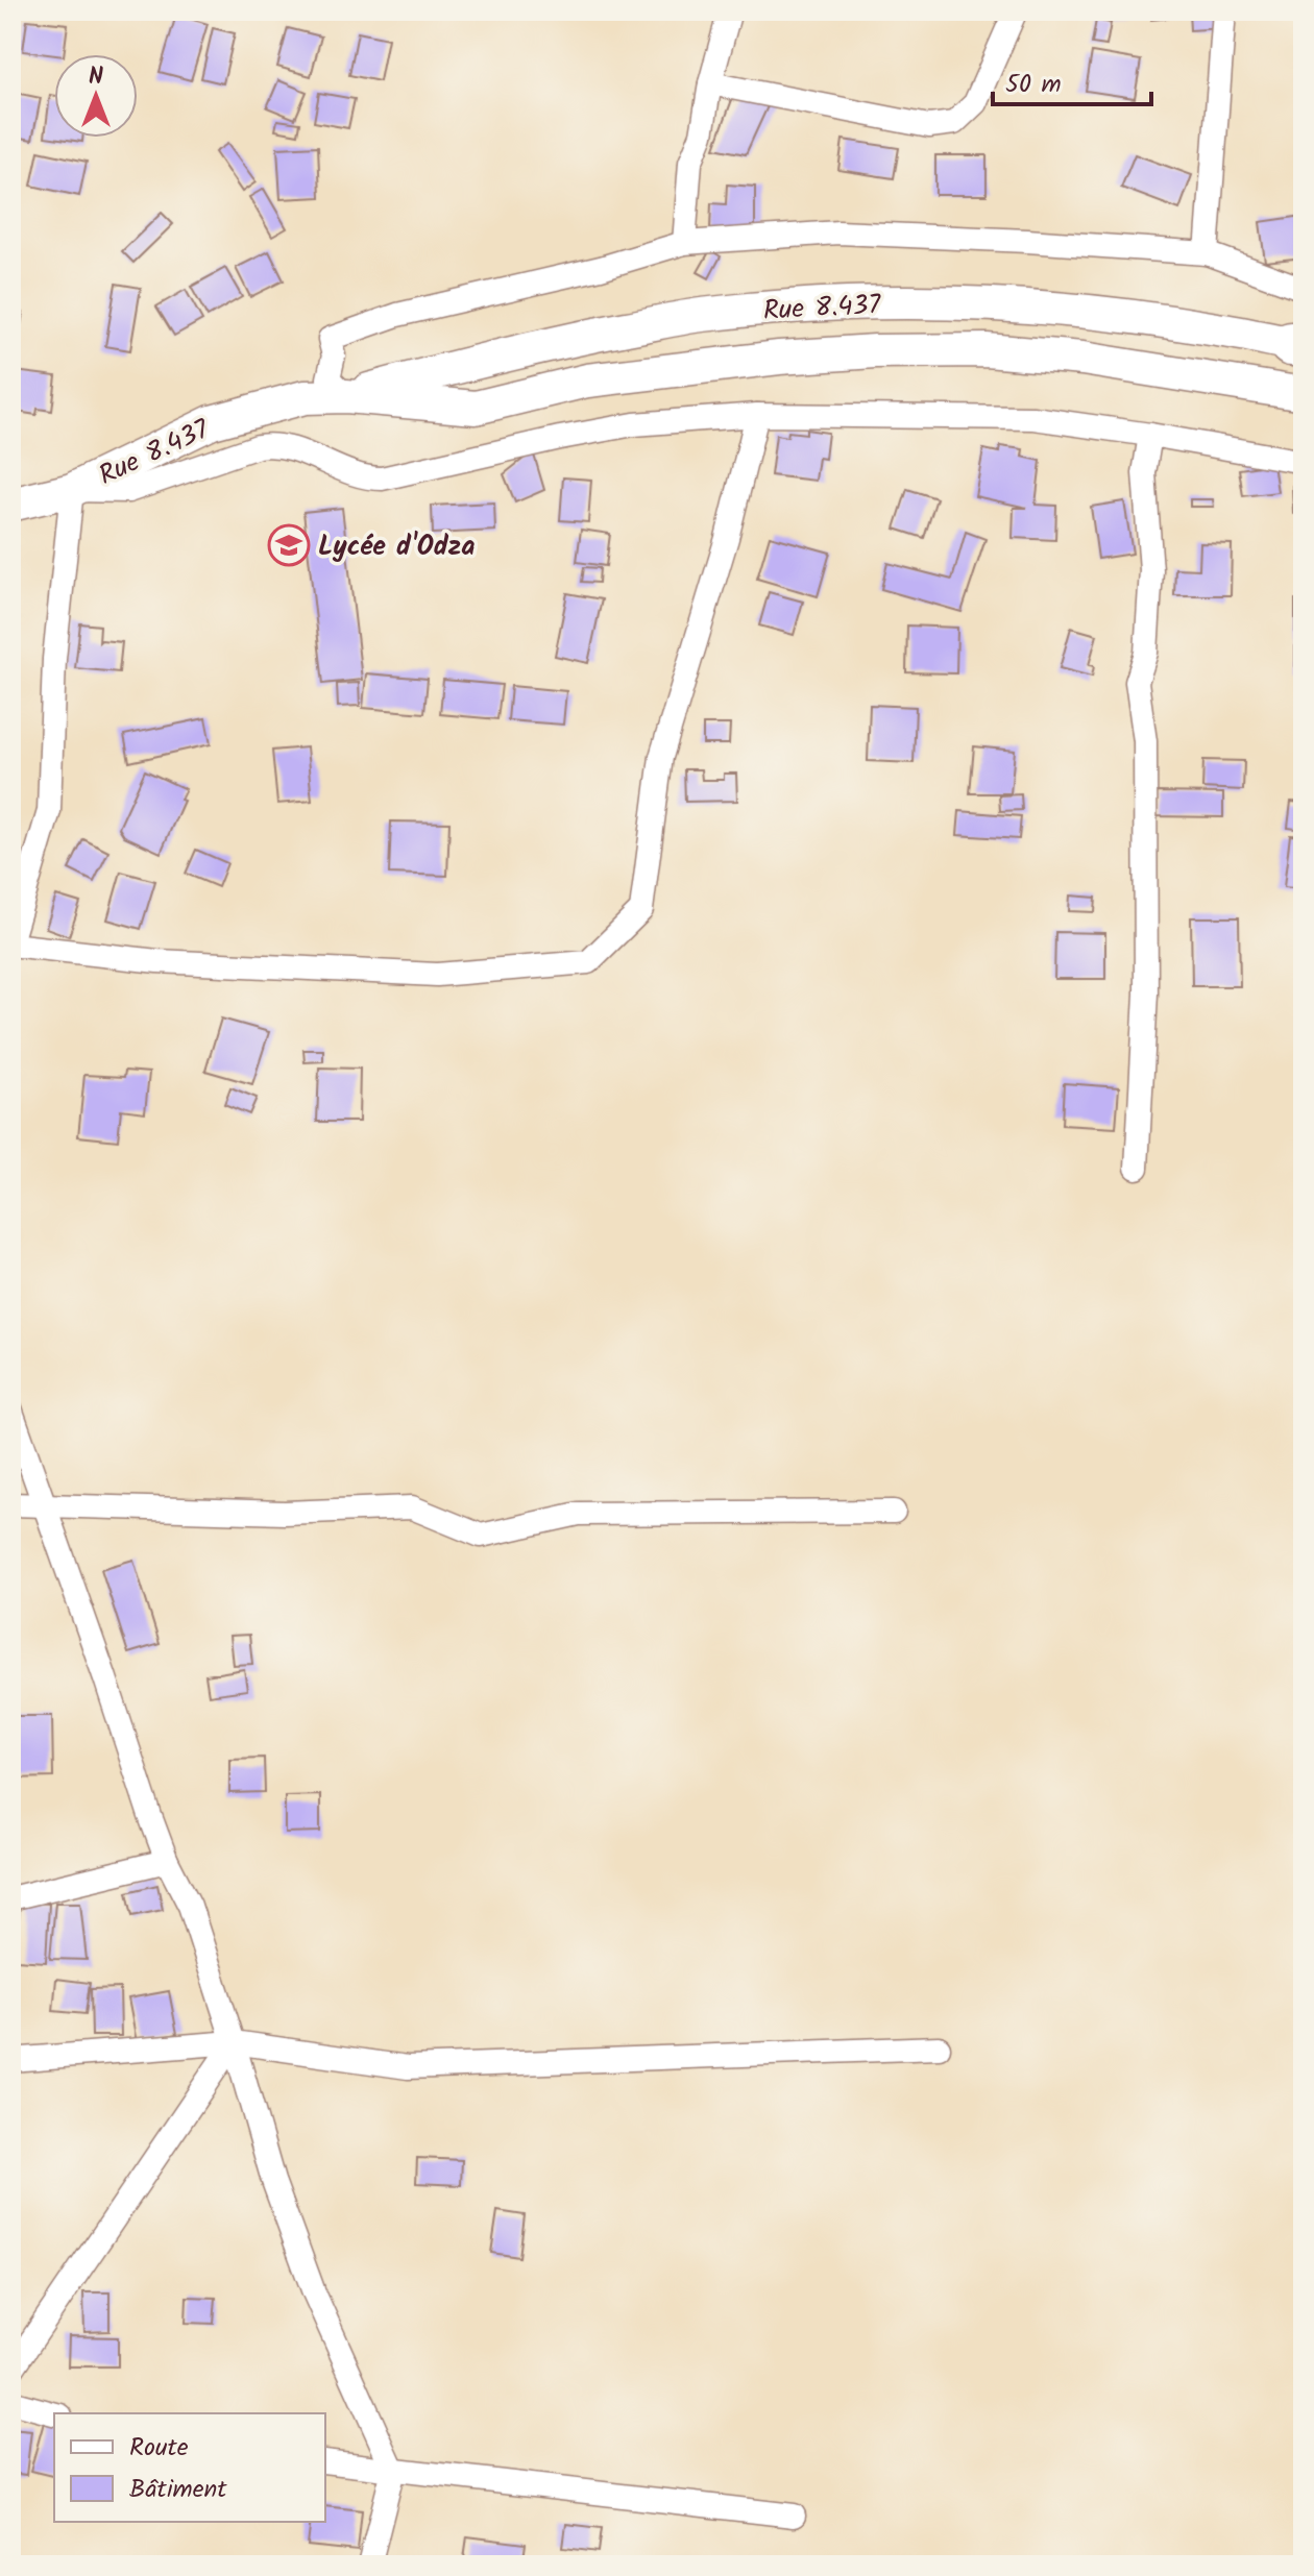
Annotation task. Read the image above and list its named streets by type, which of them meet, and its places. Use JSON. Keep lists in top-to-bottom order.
{
  "streets": {
    "main road": ["Rue 8.437"]
  },
  "places": {
    "school or university": ["Lycée d'Odza"]
  },
  "legend": ["Route", "Bâtiment"],
  "scale_bar": "50 m",
  "north": "top"
}
